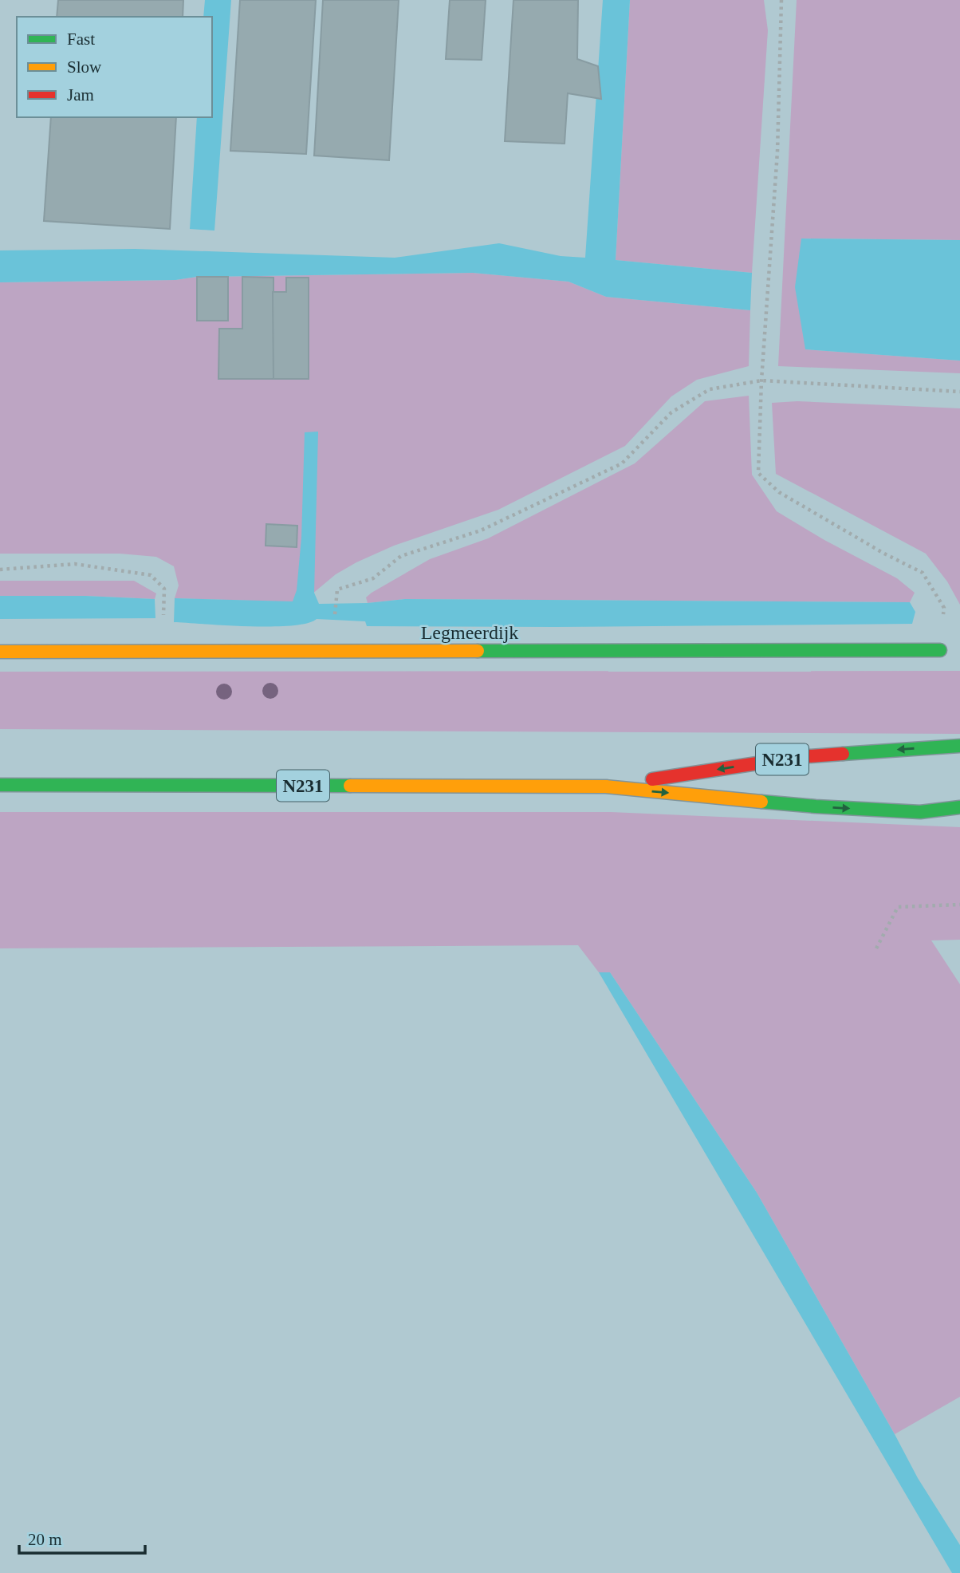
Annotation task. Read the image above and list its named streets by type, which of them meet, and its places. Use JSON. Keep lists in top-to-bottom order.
{
  "streets": {
    "main road": ["Legmeerdijk", "N231"]
  },
  "legend": ["Fast", "Slow", "Jam"],
  "scale_bar": "20 m"
}
